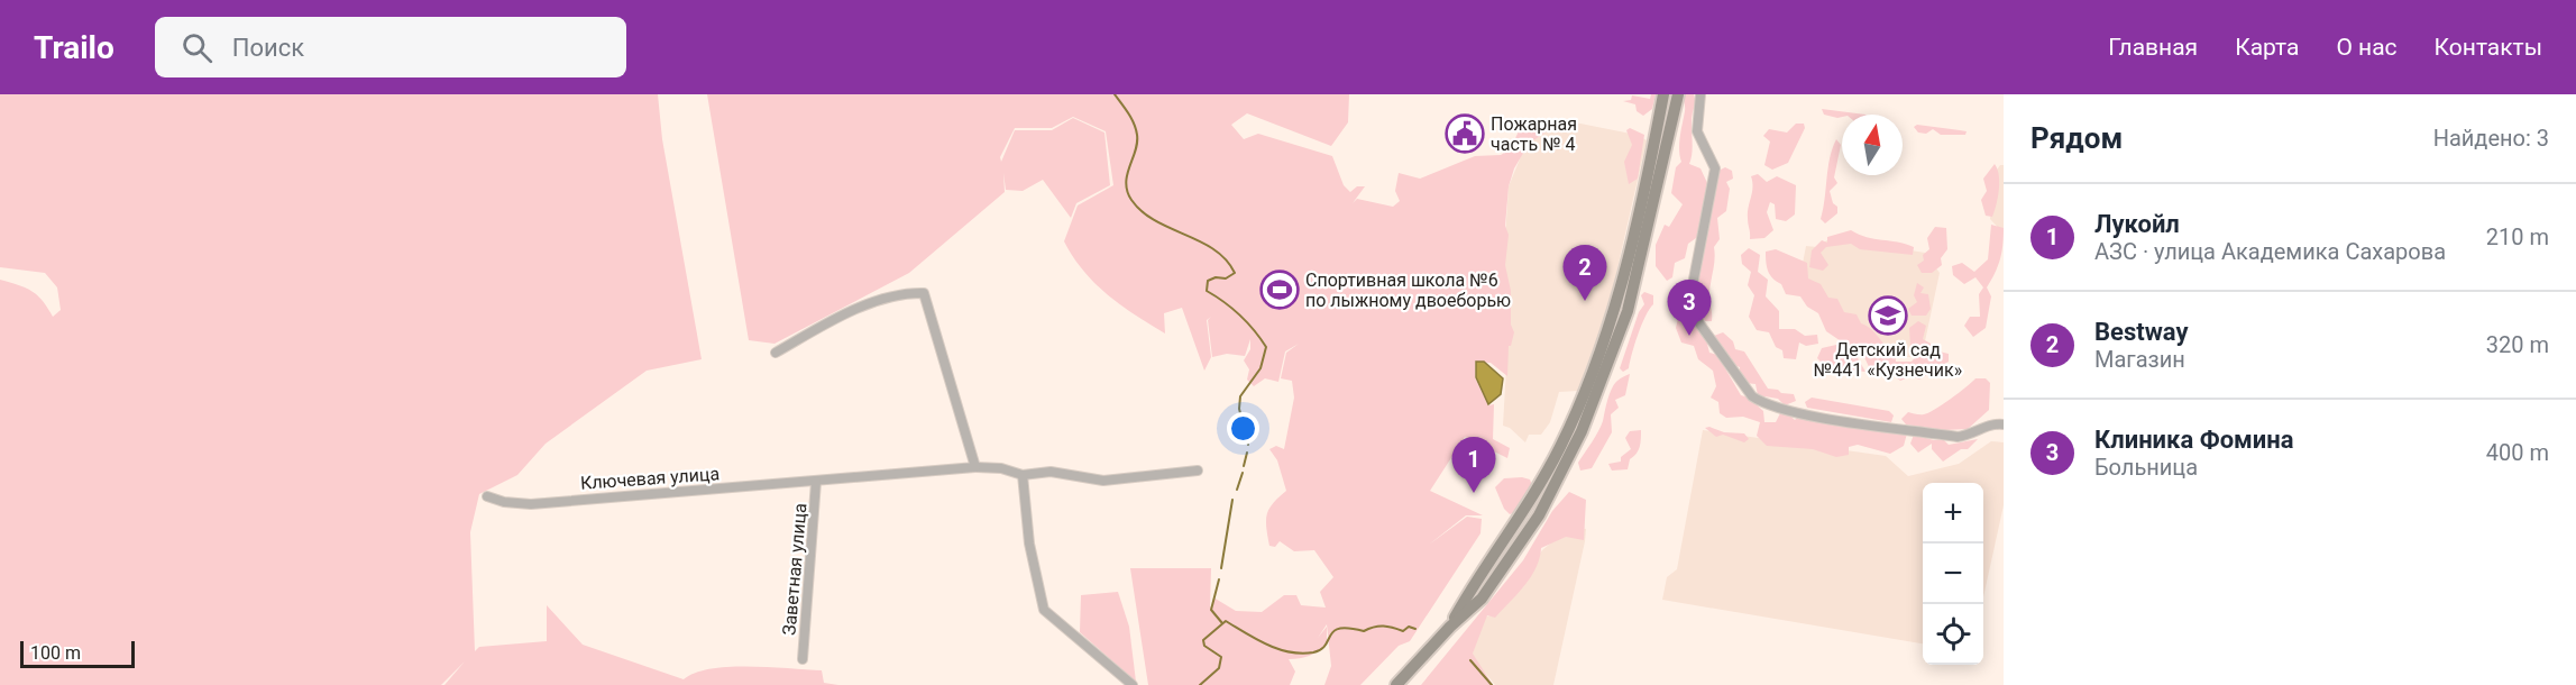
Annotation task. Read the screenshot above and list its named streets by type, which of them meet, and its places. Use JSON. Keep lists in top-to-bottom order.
{
  "streets": {
    "street": ["Ключевая улица", "Заветная улица"]
  },
  "crossings": [
    ["Ключевая улица", "Заветная улица"]
  ],
  "places": {
    "public building": ["Пожарная часть № 4"],
    "sports": ["Спортивная школа №6 по лыжному двоеборью"],
    "school or university": ["Детский сад №441 «Кузнечик»"]
  },
  "scale_bar": "100 m",
  "north": "top",
  "page": {
    "header": "Trailo",
    "search": "Поиск",
    "nav": [
      "Главная",
      "Карта",
      "О нас",
      "Контакты"
    ],
    "heading": ["Рядом", "Найдено: 3"],
    "list": [
      {
        "mark": "1",
        "name": "Лукойл",
        "note": "АЗС · улица Академика Сахарова",
        "value": "210 m"
      },
      {
        "mark": "2",
        "name": "Bestway",
        "note": "Магазин",
        "value": "320 m"
      },
      {
        "mark": "3",
        "name": "Клиника Фомина",
        "note": "Больница",
        "value": "400 m"
      }
    ],
    "pins": ["2", "3", "1"],
    "map_buttons": ["+", "−"],
    "scale": "100 m"
  }
}
